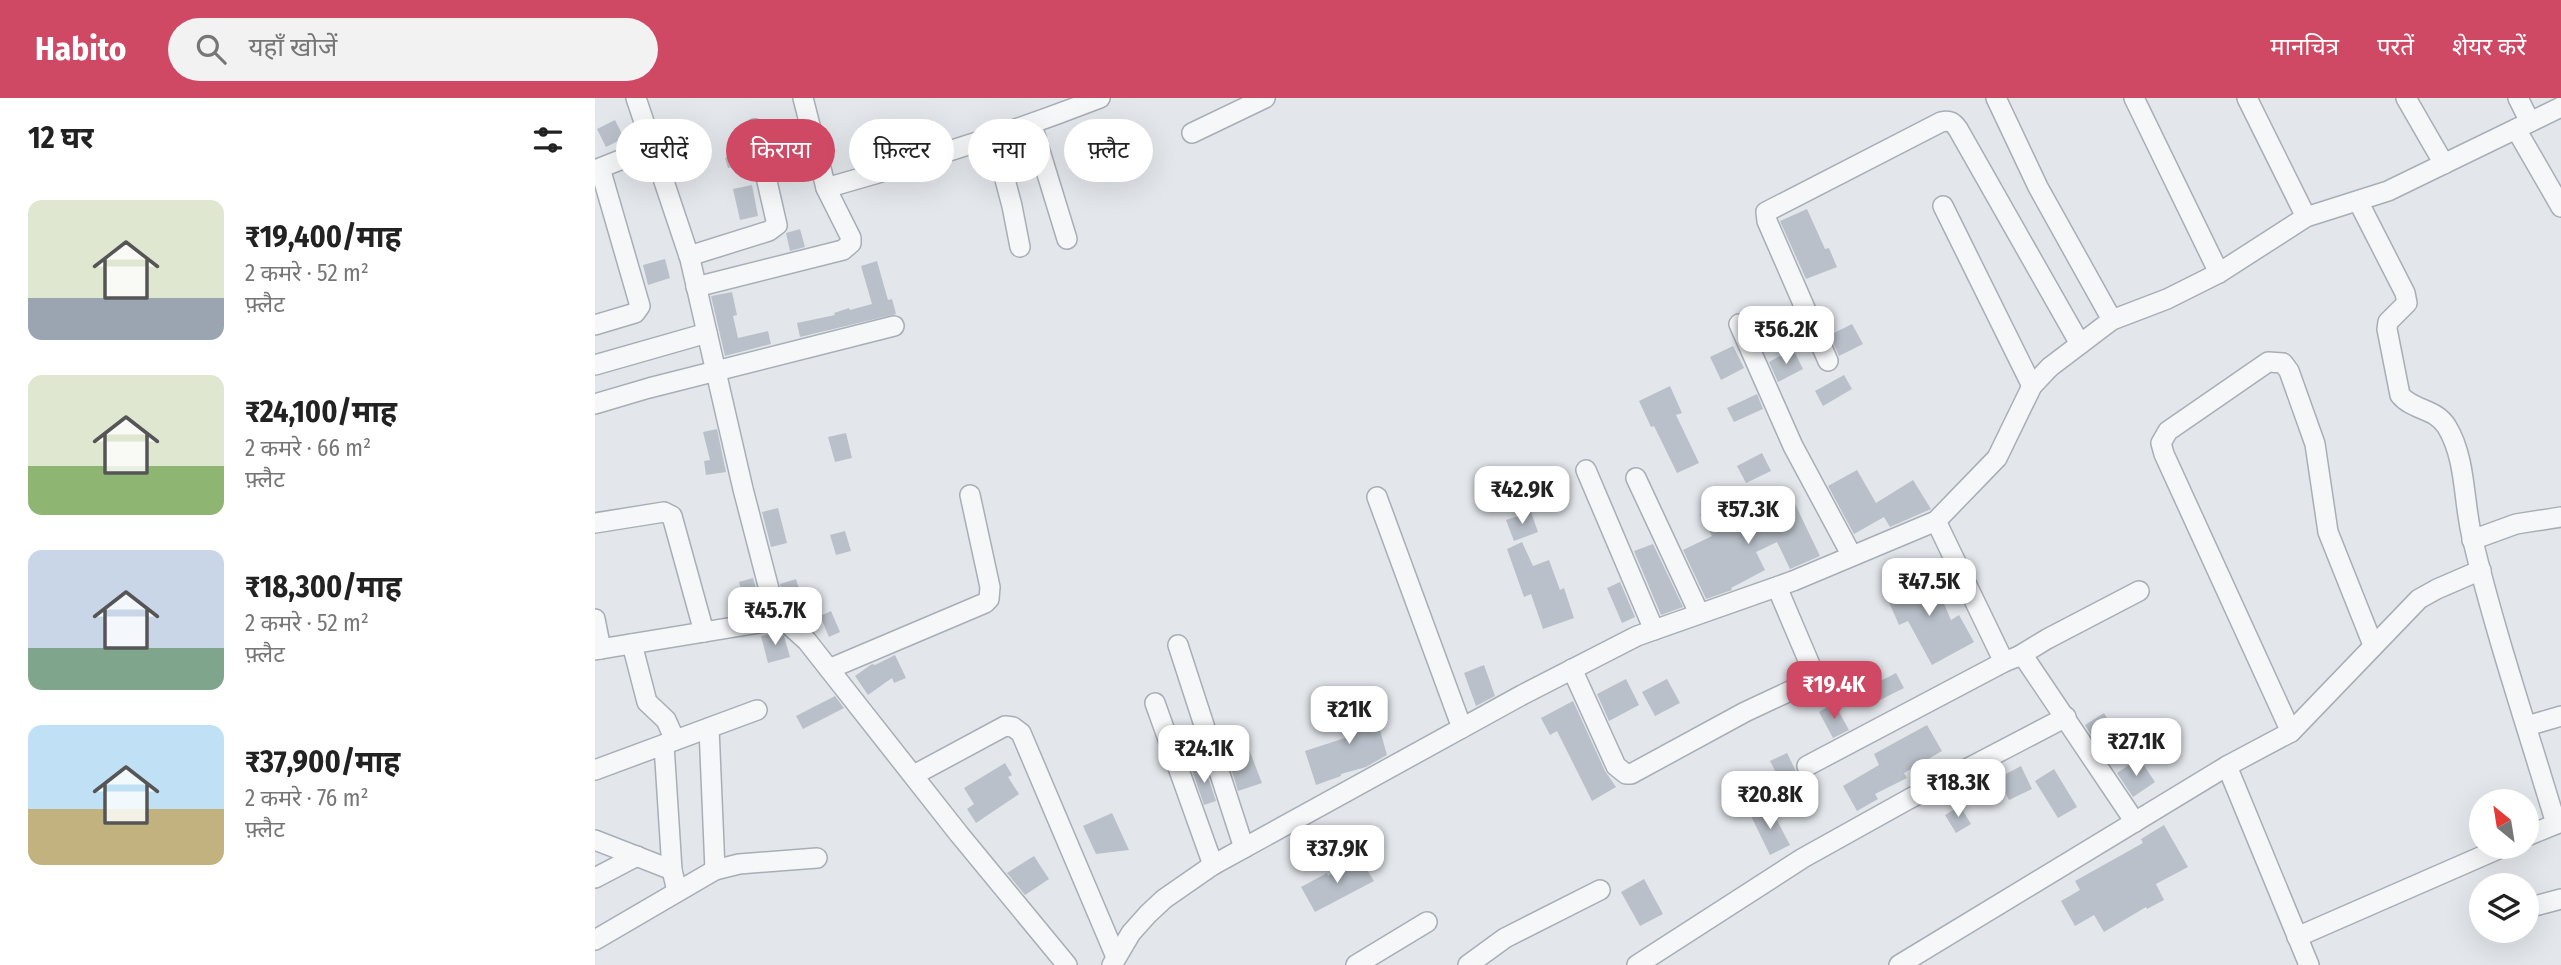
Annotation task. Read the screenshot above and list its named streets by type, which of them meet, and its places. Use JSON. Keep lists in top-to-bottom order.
{
  "north": "top left",
  "page": {
    "header": "Habito",
    "search": "यहाँ खोजें",
    "nav": ["मानचित्र", "परतें", "शेयर करें"],
    "heading": "12 घर",
    "chip": [
      "खरीदें",
      "किराया",
      "फ़िल्टर",
      "नया",
      "फ़्लैट"
    ],
    "list": [
      {
        "name": "₹19,400/माह",
        "note": "2 कमरे · 52 m² · फ़्लैट"
      },
      {
        "name": "₹24,100/माह",
        "note": "2 कमरे · 66 m² · फ़्लैट"
      },
      {
        "name": "₹18,300/माह",
        "note": "2 कमरे · 52 m² · फ़्लैट"
      },
      {
        "name": "₹37,900/माह",
        "note": "2 कमरे · 76 m² · फ़्लैट"
      }
    ],
    "price": [
      "₹56.2K",
      "₹42.9K",
      "₹57.3K",
      "₹47.5K",
      "₹45.7K",
      "₹19.4K",
      "₹21K",
      "₹27.1K",
      "₹24.1K",
      "₹18.3K",
      "₹20.8K",
      "₹37.9K"
    ]
  }
}
